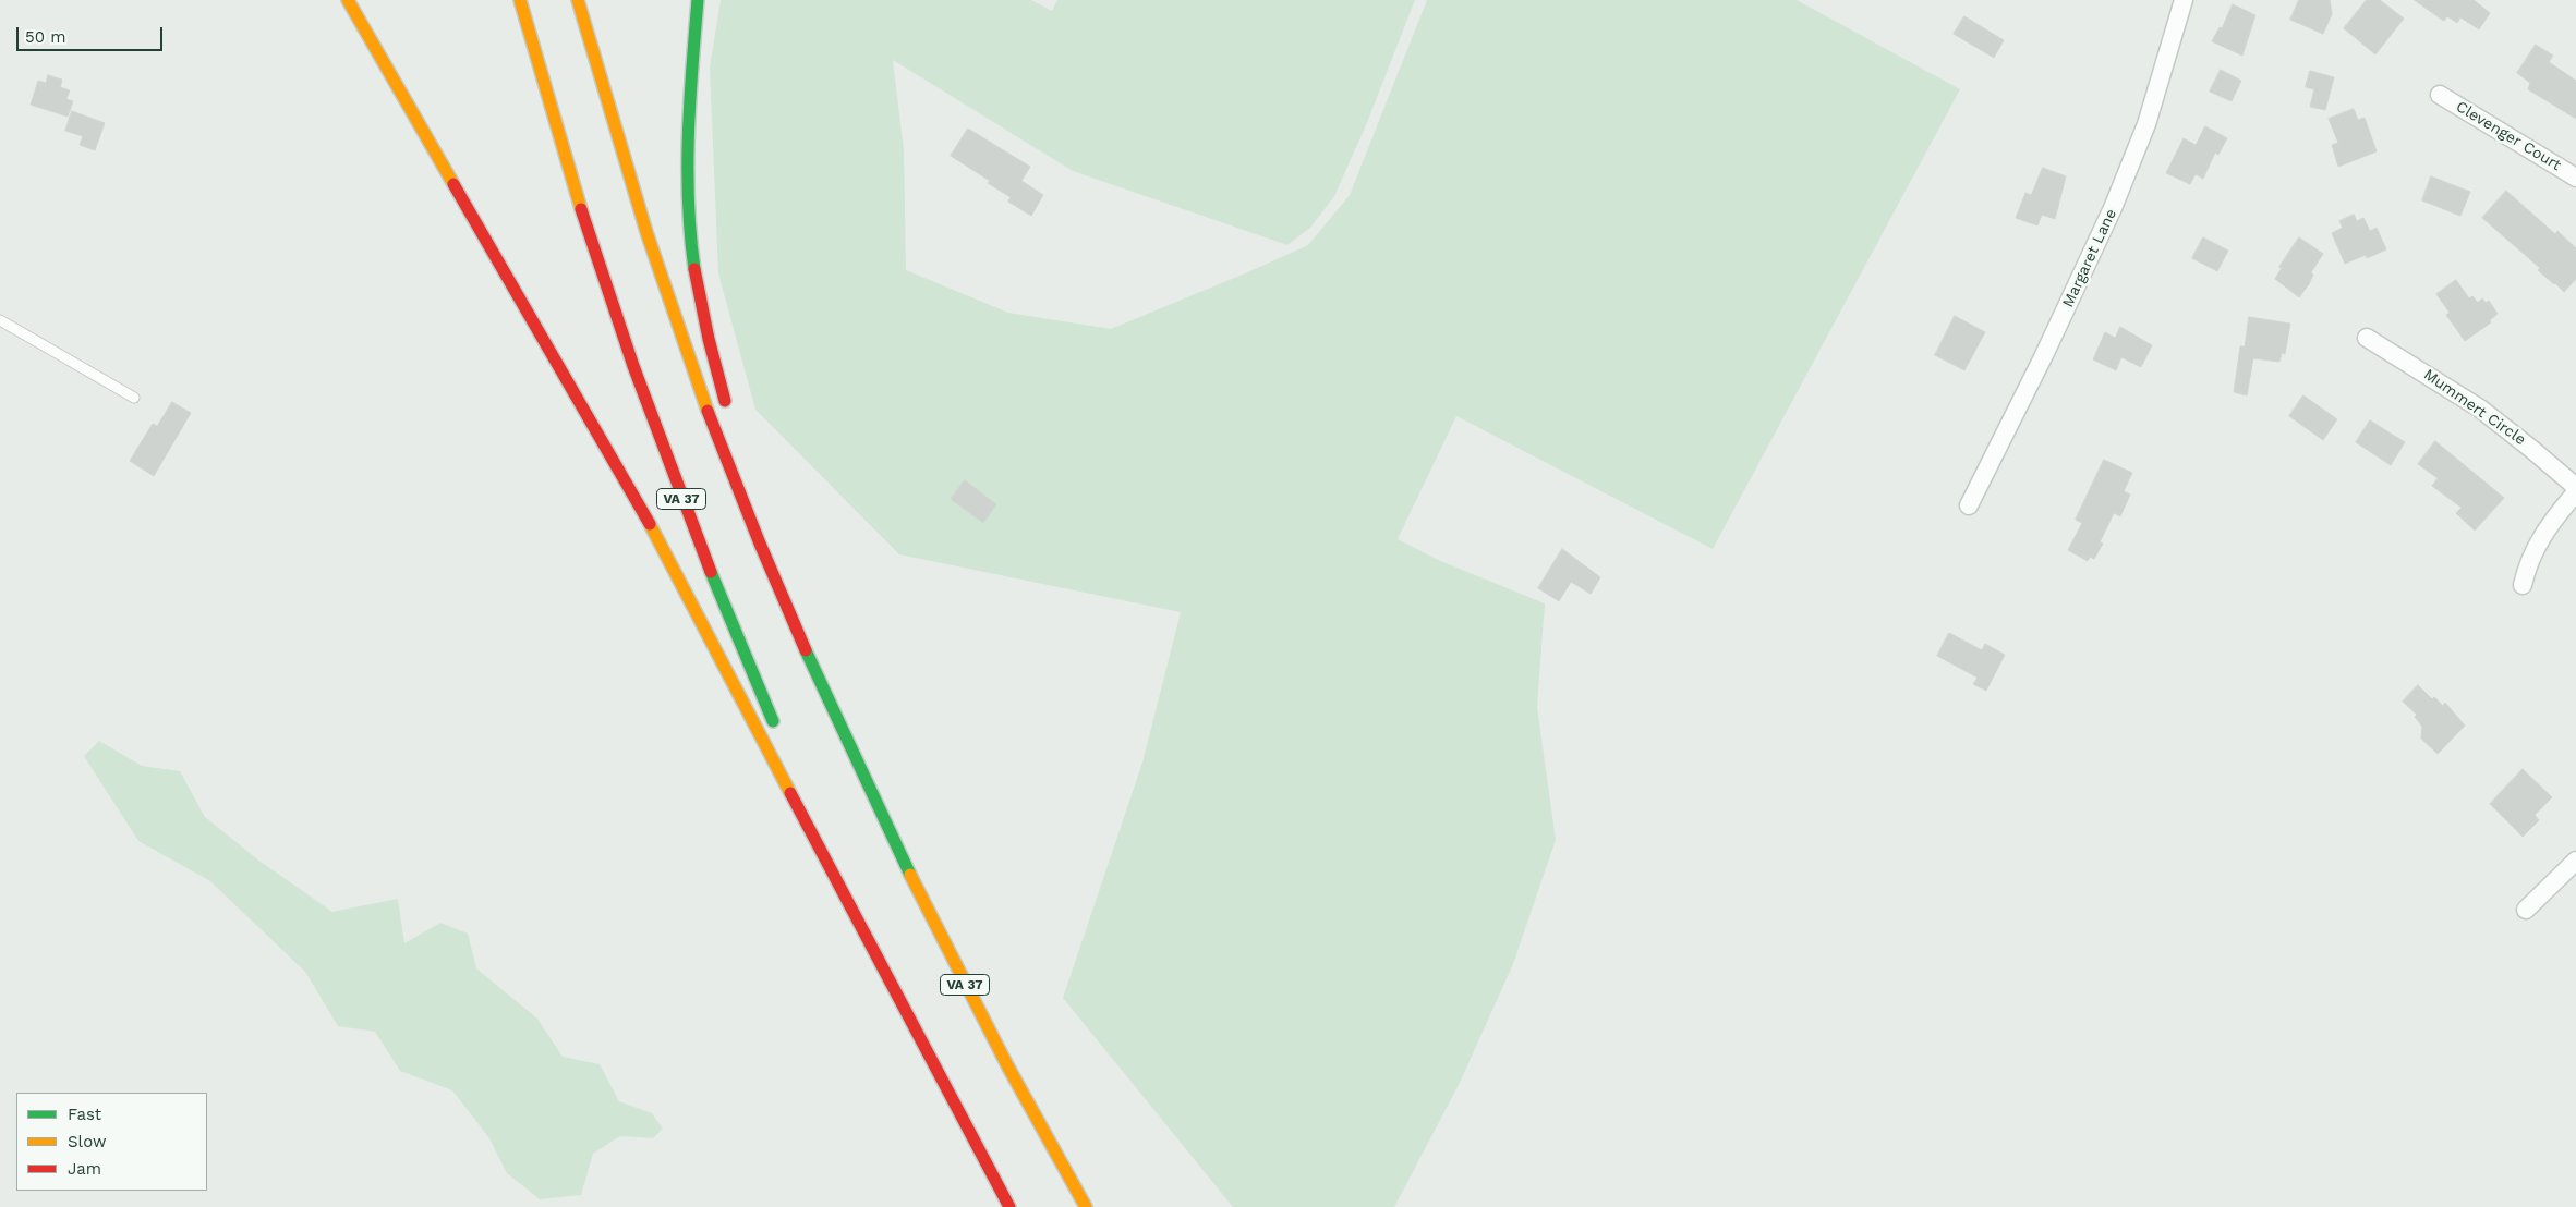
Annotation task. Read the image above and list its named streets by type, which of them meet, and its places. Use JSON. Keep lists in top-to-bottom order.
{
  "streets": {
    "highway": ["VA 37"],
    "street": ["Clevenger Court", "Margaret Lane", "Mummert Circle"]
  },
  "legend": ["Fast", "Slow", "Jam"],
  "scale_bar": "50 m"
}
